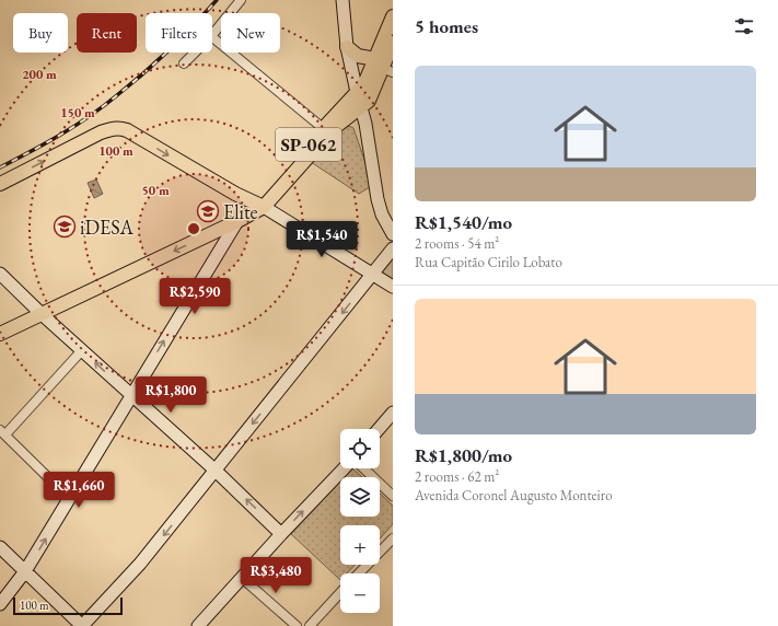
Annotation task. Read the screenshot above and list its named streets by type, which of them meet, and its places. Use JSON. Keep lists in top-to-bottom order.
{
  "streets": {
    "main road": ["SP-062"]
  },
  "places": {
    "school or university": ["Elite", "iDESA"]
  },
  "scale_bar": "100 m",
  "page": {
    "heading": "5 homes",
    "chip": [
      "Buy",
      "Rent",
      "Filters",
      "New"
    ],
    "list": [
      {
        "name": "R$1,540/mo",
        "note": "2 rooms · 54 m² · Rua Capitão Cirilo Lobato"
      },
      {
        "name": "R$1,800/mo",
        "note": "2 rooms · 62 m² · Avenida Coronel Augusto Monteiro"
      }
    ],
    "price": [
      "R$1,540",
      "R$2,590",
      "R$1,800",
      "R$1,660",
      "R$3,480"
    ],
    "map_buttons": ["+", "−"],
    "scale": "100 m"
  },
  "rings": [
    "200 m",
    "150 m",
    "100 m",
    "50 m"
  ]
}
